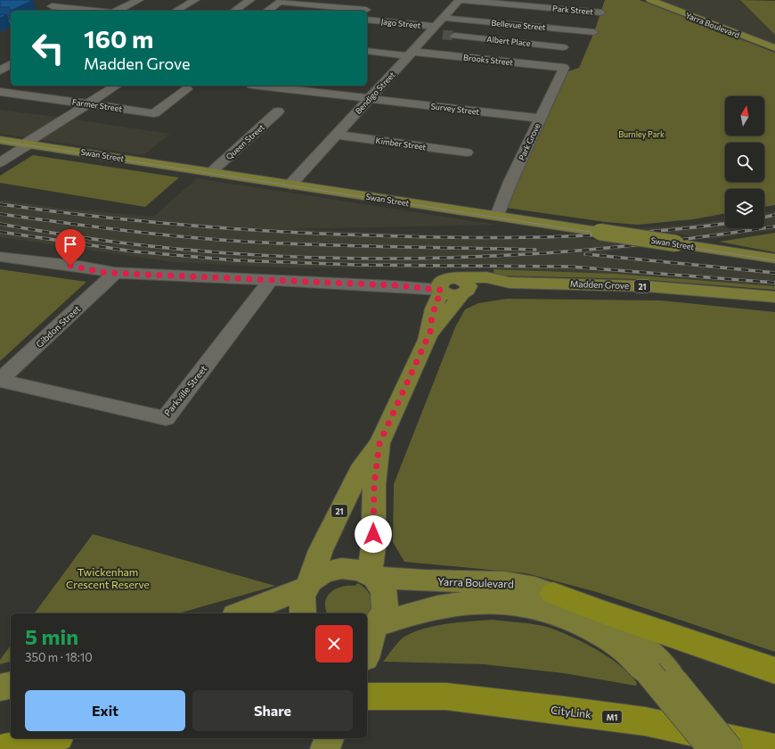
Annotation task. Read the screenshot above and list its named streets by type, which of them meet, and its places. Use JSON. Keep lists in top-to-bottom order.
{
  "streets": {
    "highway": ["CityLink", "M1"],
    "main road": [
      "Yarra Boulevard",
      "Swan Street",
      "Madden Grove",
      "21"
    ],
    "street": [
      "Park Street",
      "Jago Street",
      "Bellevue Street",
      "Albert Place",
      "Brooks Street",
      "Bendigo Street",
      "Farmer Street",
      "Survey Street",
      "Queen Street",
      "Park Grove",
      "Kimber Street",
      "Gibdon Street",
      "Parkville Street"
    ]
  },
  "crossings": [
    ["Park Street", "Bendigo Street"],
    ["Jago Street", "Bellevue Street"],
    ["Jago Street", "Bendigo Street"],
    ["Bellevue Street", "Bendigo Street"],
    ["Yarra Boulevard", "21"],
    ["Brooks Street", "Bendigo Street"],
    ["Brooks Street", "Park Grove"],
    ["Bendigo Street", "Survey Street"],
    ["Bendigo Street", "Kimber Street"],
    ["Bendigo Street", "Swan Street"],
    ["Survey Street", "Park Grove"],
    ["Queen Street", "Swan Street"],
    ["Park Grove", "Swan Street"],
    ["Madden Grove", "21"],
    ["Madden Grove", "Gibdon Street"],
    ["Madden Grove", "Parkville Street"],
    ["Gibdon Street", "Parkville Street"]
  ],
  "parks": ["Burnley Park", "Twickenham Crescent Reserve"],
  "north": "top",
  "page": {
    "turn": ["160 m", "Madden Grove"],
    "heading": ["5 min", "350 m · 18:10"],
    "buttons": ["Exit", "Share"]
  }
}
